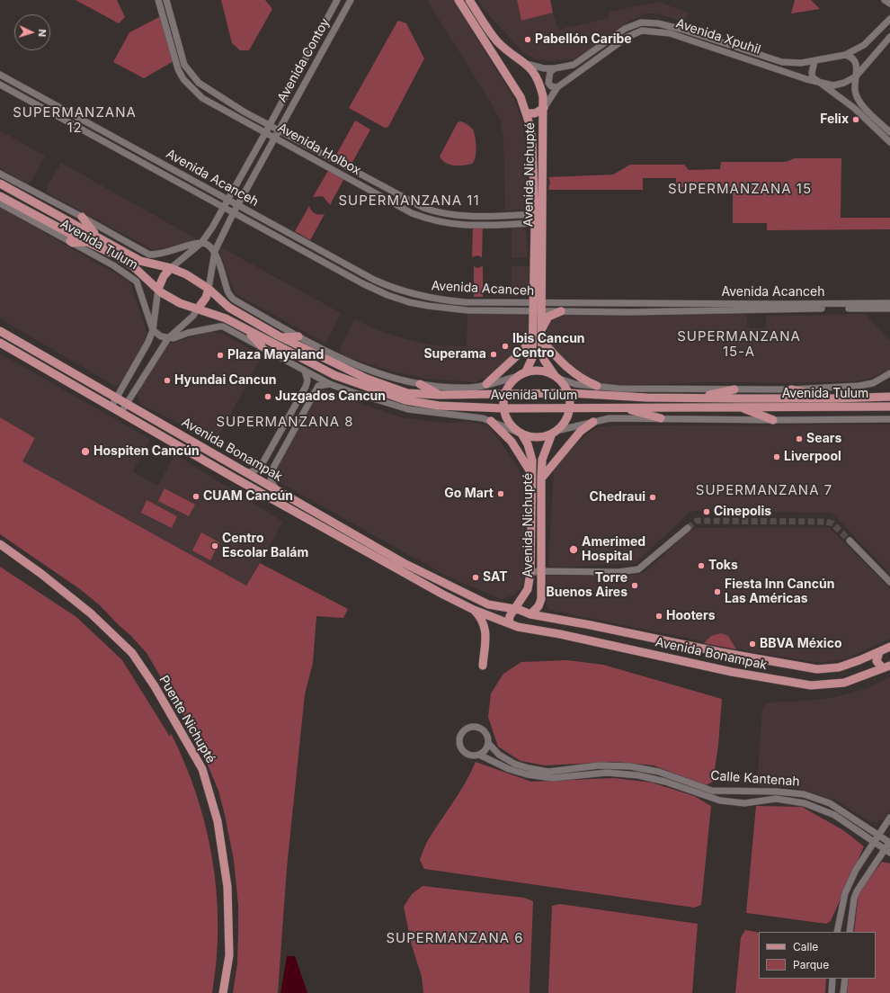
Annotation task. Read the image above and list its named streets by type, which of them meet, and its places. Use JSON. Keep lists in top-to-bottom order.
{
  "streets": {
    "main road": [
      "Avenida Nichupté",
      "Avenida Tulum",
      "Avenida Bonampak",
      "Puente Nichupté"
    ],
    "street": [
      "Avenida Xpuhil",
      "Avenida Contoy",
      "Avenida Holbox",
      "Avenida Acanceh",
      "Calle Kantenah"
    ]
  },
  "crossings": [
    ["Avenida Xpuhil", "Avenida Nichupté"],
    ["Avenida Contoy", "Avenida Holbox"],
    ["Avenida Contoy", "Avenida Acanceh"],
    ["Avenida Contoy", "Avenida Tulum"],
    ["Avenida Holbox", "Avenida Nichupté"],
    ["Avenida Nichupté", "Avenida Acanceh"],
    ["Avenida Nichupté", "Avenida Tulum"],
    ["Avenida Nichupté", "Avenida Bonampak"]
  ],
  "districts": [
    "SUPERMANZANA 12",
    "SUPERMANZANA 15",
    "SUPERMANZANA 11",
    "SUPERMANZANA 15-A",
    "SUPERMANZANA 8",
    "SUPERMANZANA 7",
    "SUPERMANZANA 6"
  ],
  "places": [
    "Pabellón Caribe",
    "Felix",
    "Ibis Cancun Centro",
    "Superama",
    "Plaza Mayaland",
    "Hyundai Cancun",
    "Juzgados Cancun",
    "Sears",
    "Hospiten Cancún",
    "Liverpool",
    "Go Mart",
    "CUAM Cancún",
    "Chedraui",
    "Cinepolis",
    "Centro Escolar Balám",
    "Amerimed Hospital",
    "Toks",
    "SAT",
    "Torre Buenos Aires",
    "Fiesta Inn Cancún Las Américas",
    "Hooters",
    "BBVA México"
  ],
  "legend": ["Calle", "Parque"],
  "north": "right"
}
